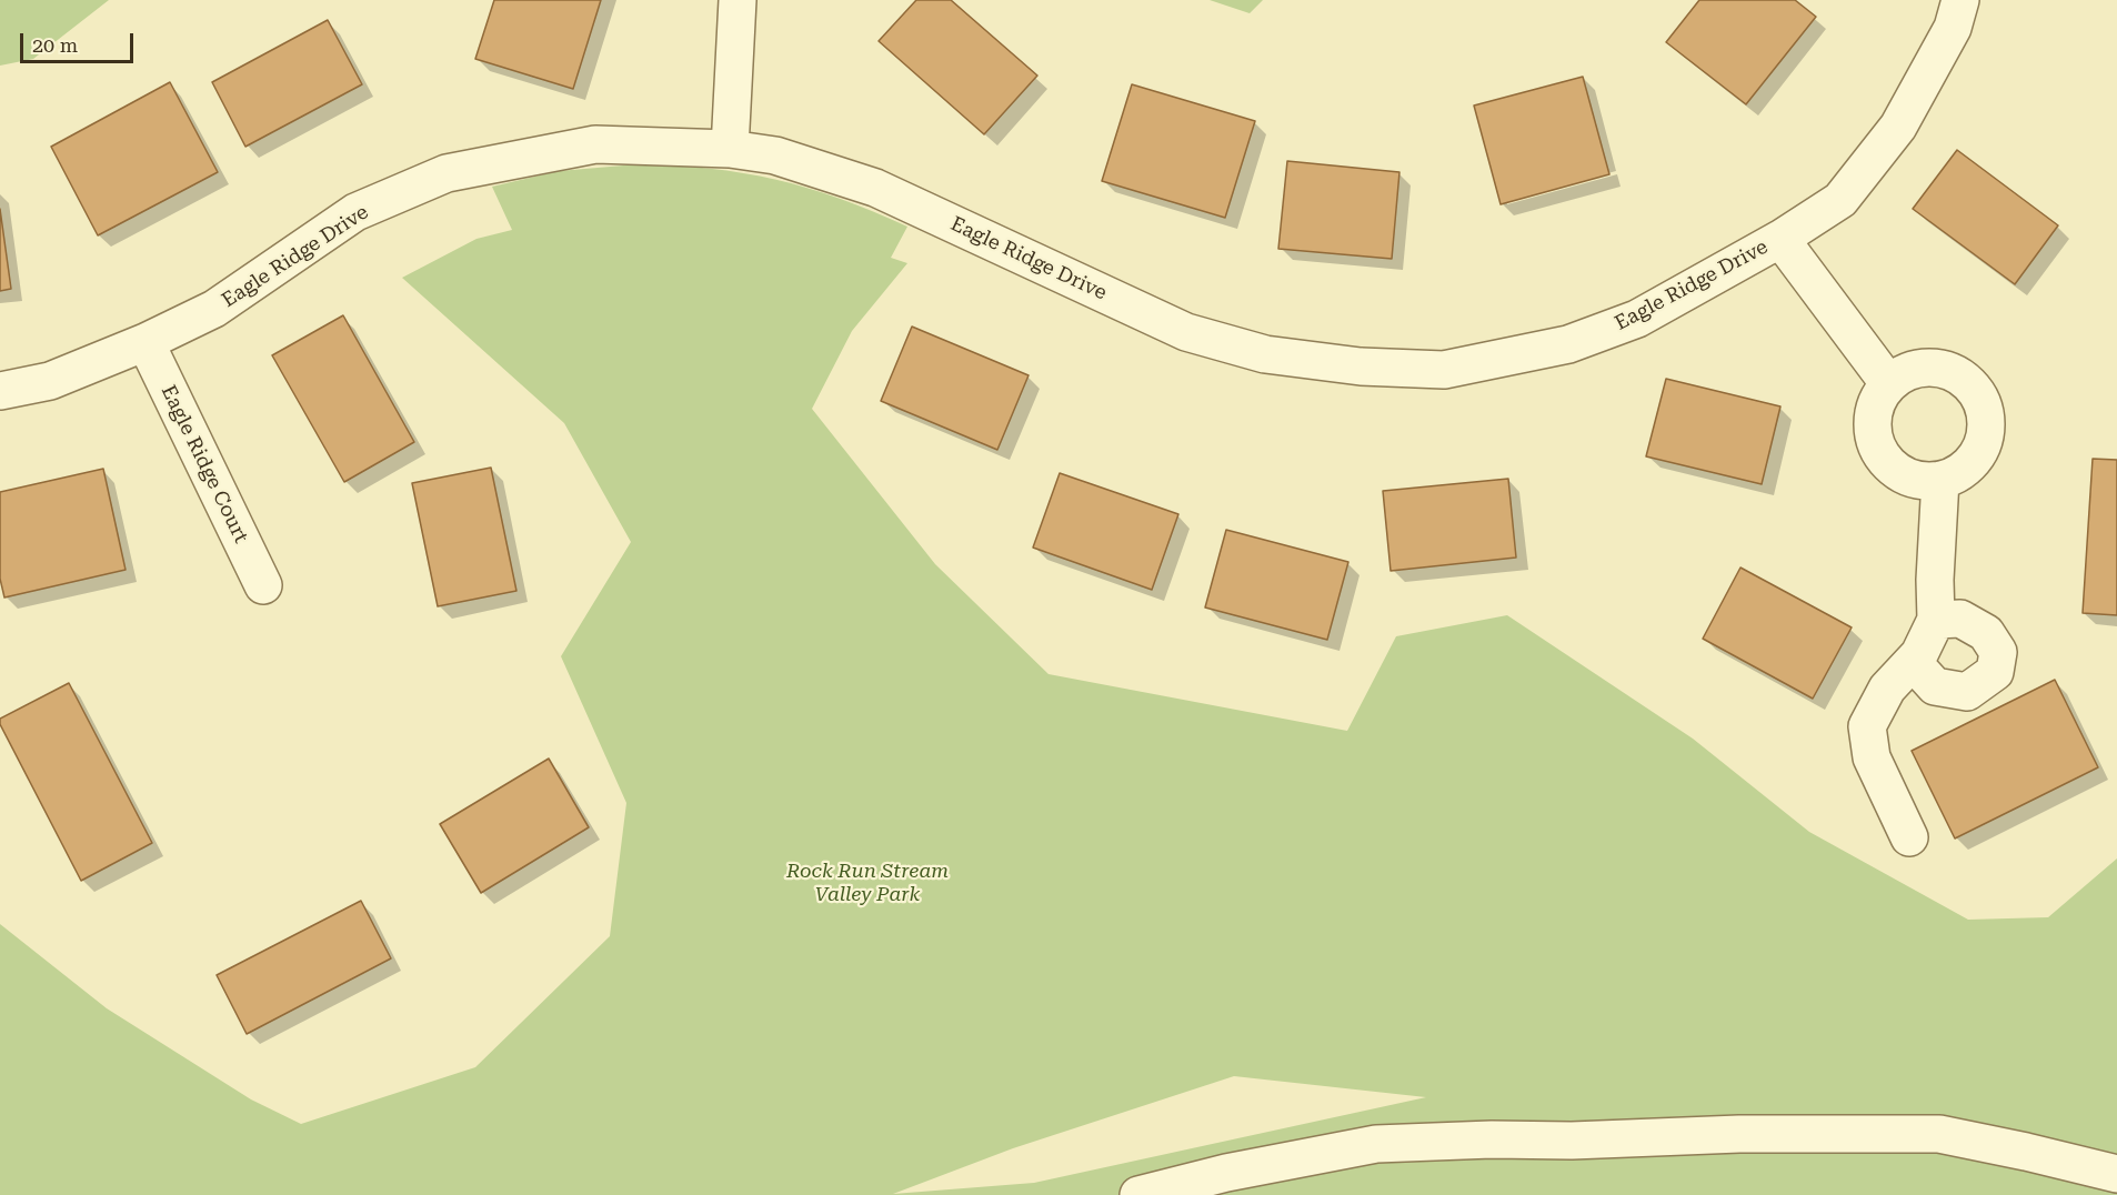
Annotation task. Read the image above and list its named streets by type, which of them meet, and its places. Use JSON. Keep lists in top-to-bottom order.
{
  "streets": {
    "street": ["Eagle Ridge Drive", "Eagle Ridge Court"]
  },
  "crossings": [
    ["Eagle Ridge Drive", "Eagle Ridge Court"]
  ],
  "parks": ["Rock Run Stream Valley Park"],
  "scale_bar": "20 m"
}
